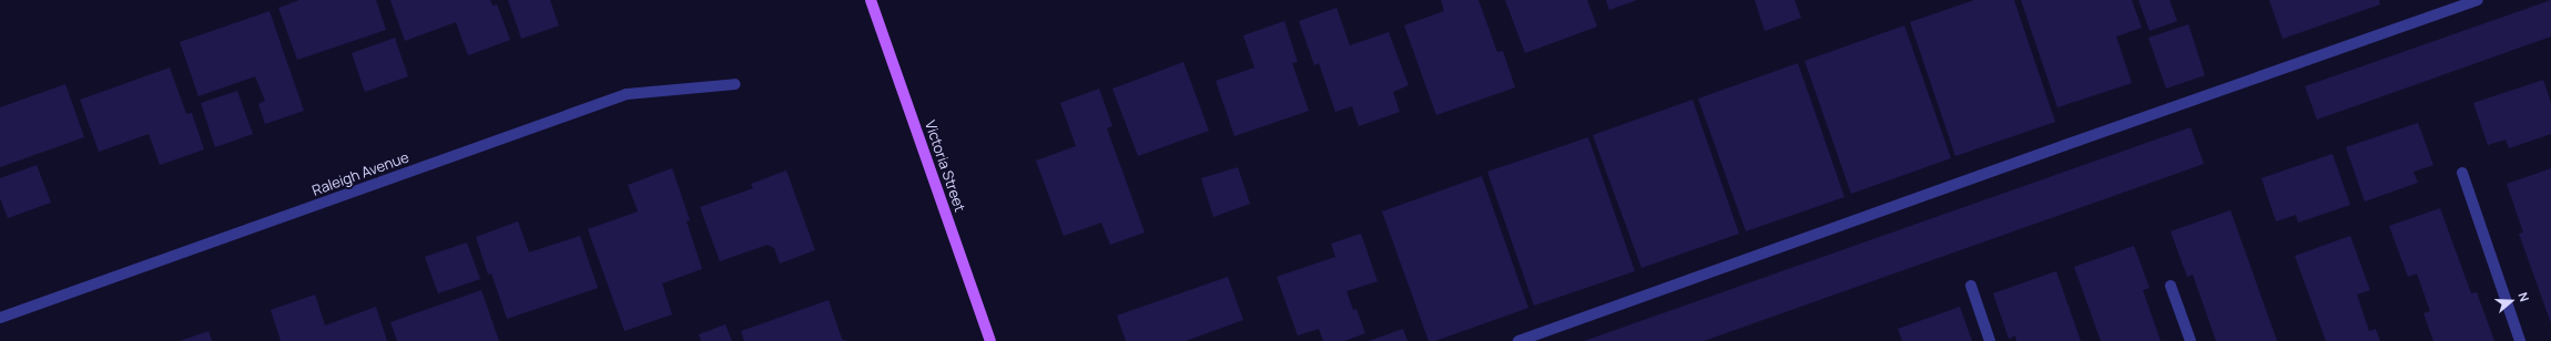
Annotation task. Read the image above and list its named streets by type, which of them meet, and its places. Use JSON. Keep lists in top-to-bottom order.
{
  "streets": {
    "main road": ["Victoria Street"],
    "street": ["Raleigh Avenue"]
  },
  "north": "right"
}
